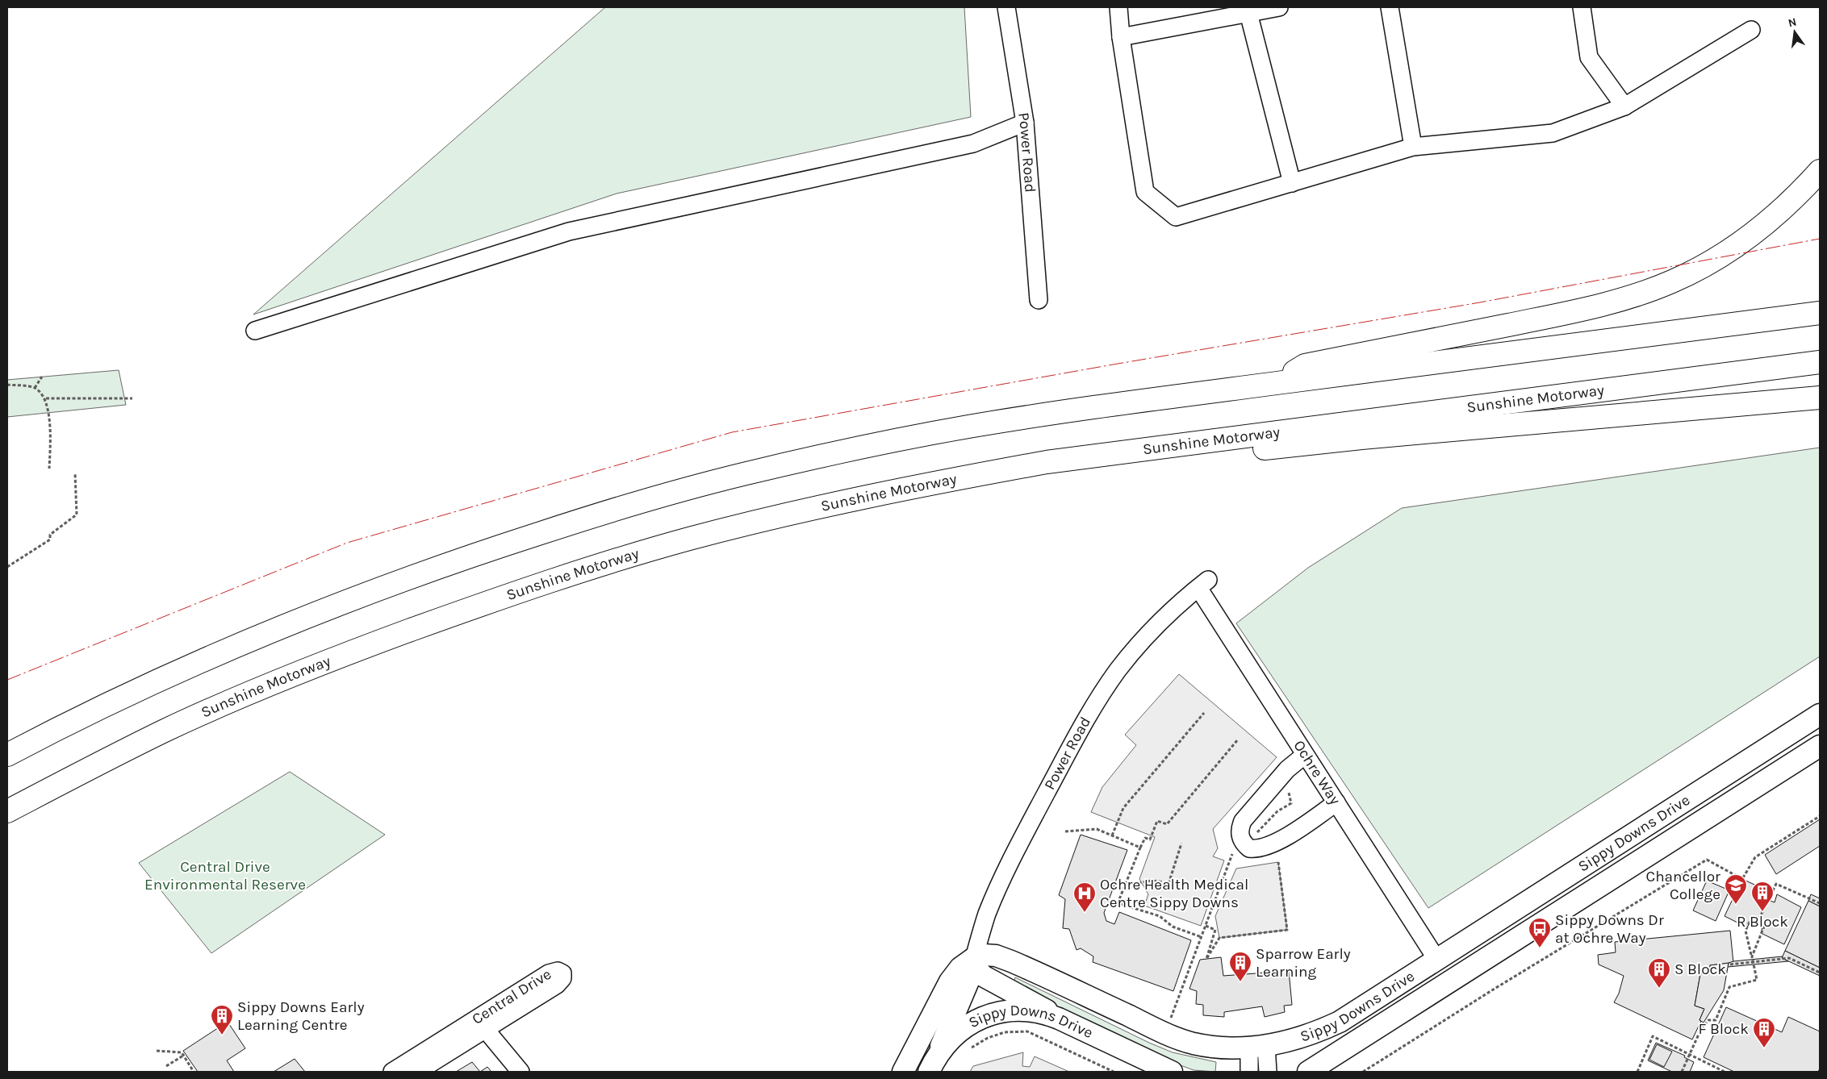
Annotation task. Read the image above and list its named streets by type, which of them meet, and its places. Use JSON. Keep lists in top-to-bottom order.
{
  "streets": {
    "highway": ["Sunshine Motorway"],
    "main road": ["Sippy Downs Drive"],
    "street": ["Power Road", "Ochre Way", "Central Drive"]
  },
  "crossings": [
    ["Power Road", "Ochre Way"],
    ["Power Road", "Sippy Downs Drive"],
    ["Ochre Way", "Sippy Downs Drive"]
  ],
  "parks": ["Central Drive Environmental Reserve"],
  "places": {
    "school or university": ["Chancellor College"],
    "building": [
      "R Block",
      "Sparrow Early Learning",
      "S Block",
      "Sippy Downs Early Learning Centre",
      "F Block"
    ],
    "hospital": ["Ochre Health Medical Centre Sippy Downs"],
    "bus stop": ["Sippy Downs Dr at Ochre Way"]
  },
  "north": "top"
}
